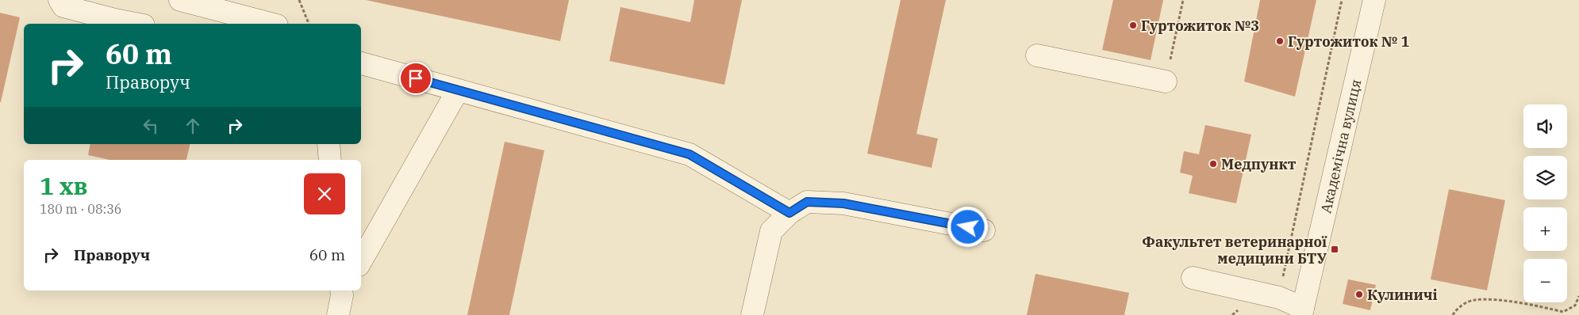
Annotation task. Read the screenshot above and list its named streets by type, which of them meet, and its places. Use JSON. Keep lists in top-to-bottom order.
{
  "streets": {
    "street": ["Академічна вулиця"]
  },
  "places": {
    "other": [
      "Гуртожиток №3",
      "Гуртожиток № 1",
      "Медпункт",
      "Кулиничі"
    ],
    "transit": ["Факультет ветеринарної медицини БТУ"]
  },
  "page": {
    "turn": ["60 m", "Праворуч"],
    "map_buttons": ["+", "−"],
    "heading": ["1 хв", "180 m · 08:36"],
    "list": [
      {
        "name": "Праворуч",
        "value": "60 m"
      }
    ]
  }
}
